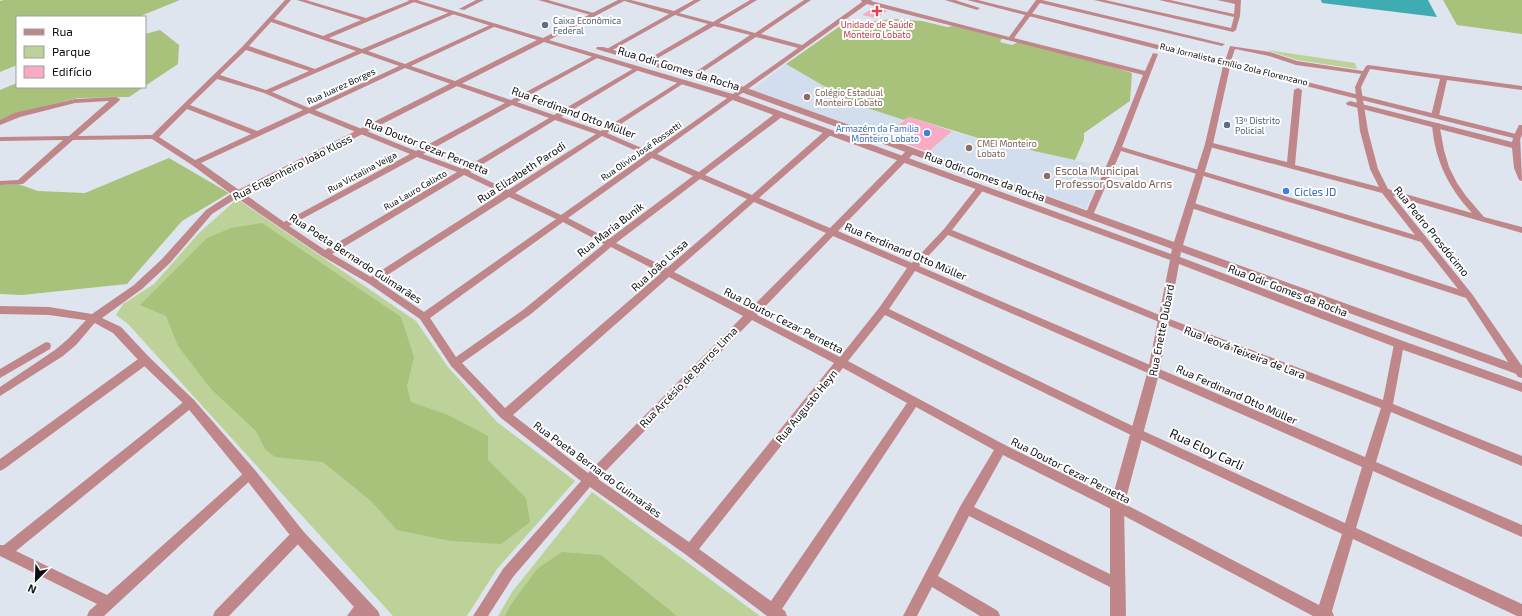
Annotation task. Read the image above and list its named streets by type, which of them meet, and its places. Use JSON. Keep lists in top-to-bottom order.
{
  "streets": {
    "street": [
      "Rua Jornalista Emílio Zola Florenzano",
      "Rua Odir Gomes da Rocha",
      "Rua Juarez Borges",
      "Rua Ferdinand Otto Müller",
      "Rua Doutor Cezar Pernetta",
      "Rua Olivio José Rossetti",
      "Rua Engenheiro João Kloss",
      "Rua Victalina Veiga",
      "Rua Elizabeth Parodi",
      "Rua Lauro Calixto",
      "Rua Maria Bunik",
      "Rua Pedro Prosdócimo",
      "Rua Poeta Bernardo Guimarães",
      "Rua João Lissa",
      "Rua Enette Dubard",
      "Rua Jeová Teixeira de Lara",
      "Rua Arcésio de Barros Lima",
      "Rua Augusto Heyn",
      "Rua Eloy Carli"
    ]
  },
  "crossings": [
    ["Rua Jornalista Emílio Zola Florenzano", "Rua Pedro Prosdócimo"],
    ["Rua Jornalista Emílio Zola Florenzano", "Rua Enette Dubard"],
    ["Rua Odir Gomes da Rocha", "Rua Juarez Borges"],
    ["Rua Odir Gomes da Rocha", "Rua Olivio José Rossetti"],
    ["Rua Odir Gomes da Rocha", "Rua Engenheiro João Kloss"],
    ["Rua Odir Gomes da Rocha", "Rua Victalina Veiga"],
    ["Rua Odir Gomes da Rocha", "Rua Elizabeth Parodi"],
    ["Rua Odir Gomes da Rocha", "Rua Lauro Calixto"],
    ["Rua Odir Gomes da Rocha", "Rua Maria Bunik"],
    ["Rua Odir Gomes da Rocha", "Rua Pedro Prosdócimo"],
    ["Rua Odir Gomes da Rocha", "Rua João Lissa"],
    ["Rua Odir Gomes da Rocha", "Rua Enette Dubard"],
    ["Rua Odir Gomes da Rocha", "Rua Arcésio de Barros Lima"],
    ["Rua Odir Gomes da Rocha", "Rua Augusto Heyn"],
    ["Rua Juarez Borges", "Rua Ferdinand Otto Müller"],
    ["Rua Juarez Borges", "Rua Doutor Cezar Pernetta"],
    ["Rua Juarez Borges", "Rua Poeta Bernardo Guimarães"],
    ["Rua Ferdinand Otto Müller", "Rua Olivio José Rossetti"],
    ["Rua Ferdinand Otto Müller", "Rua Engenheiro João Kloss"],
    ["Rua Ferdinand Otto Müller", "Rua Victalina Veiga"],
    ["Rua Ferdinand Otto Müller", "Rua Elizabeth Parodi"],
    ["Rua Ferdinand Otto Müller", "Rua Lauro Calixto"],
    ["Rua Ferdinand Otto Müller", "Rua Maria Bunik"],
    ["Rua Ferdinand Otto Müller", "Rua João Lissa"],
    ["Rua Ferdinand Otto Müller", "Rua Enette Dubard"],
    ["Rua Ferdinand Otto Müller", "Rua Arcésio de Barros Lima"],
    ["Rua Ferdinand Otto Müller", "Rua Augusto Heyn"],
    ["Rua Doutor Cezar Pernetta", "Rua Olivio José Rossetti"],
    ["Rua Doutor Cezar Pernetta", "Rua Engenheiro João Kloss"],
    ["Rua Doutor Cezar Pernetta", "Rua Victalina Veiga"],
    ["Rua Doutor Cezar Pernetta", "Rua Elizabeth Parodi"],
    ["Rua Doutor Cezar Pernetta", "Rua Lauro Calixto"],
    ["Rua Doutor Cezar Pernetta", "Rua Maria Bunik"],
    ["Rua Doutor Cezar Pernetta", "Rua João Lissa"],
    ["Rua Doutor Cezar Pernetta", "Rua Enette Dubard"],
    ["Rua Doutor Cezar Pernetta", "Rua Arcésio de Barros Lima"],
    ["Rua Doutor Cezar Pernetta", "Rua Augusto Heyn"],
    ["Rua Olivio José Rossetti", "Rua Poeta Bernardo Guimarães"],
    ["Rua Engenheiro João Kloss", "Rua Poeta Bernardo Guimarães"],
    ["Rua Victalina Veiga", "Rua Poeta Bernardo Guimarães"],
    ["Rua Elizabeth Parodi", "Rua Poeta Bernardo Guimarães"],
    ["Rua Lauro Calixto", "Rua Poeta Bernardo Guimarães"],
    ["Rua Maria Bunik", "Rua Poeta Bernardo Guimarães"],
    ["Rua Pedro Prosdócimo", "Rua Enette Dubard"],
    ["Rua Poeta Bernardo Guimarães", "Rua João Lissa"],
    ["Rua Poeta Bernardo Guimarães", "Rua Arcésio de Barros Lima"],
    ["Rua Poeta Bernardo Guimarães", "Rua Augusto Heyn"],
    ["Rua Enette Dubard", "Rua Jeová Teixeira de Lara"],
    ["Rua Enette Dubard", "Rua Eloy Carli"],
    ["Rua Jeová Teixeira de Lara", "Rua Augusto Heyn"],
    ["Rua Augusto Heyn", "Rua Eloy Carli"]
  ],
  "places": {
    "health": ["Unidade de Saúde Monteiro Lobato"],
    "other": [
      "Caixa Econômica Federal",
      "Colégio Estadual Monteiro Lobato",
      "13º Distrito Policial",
      "Armazém da Família Monteiro Lobato",
      "CMEI Monteiro Lobato",
      "Escola Municipal Professor Osvaldo Arns",
      "Cicles JD"
    ]
  },
  "legend": ["Rua", "Parque", "Edifício"],
  "north": "bottom left"
}
